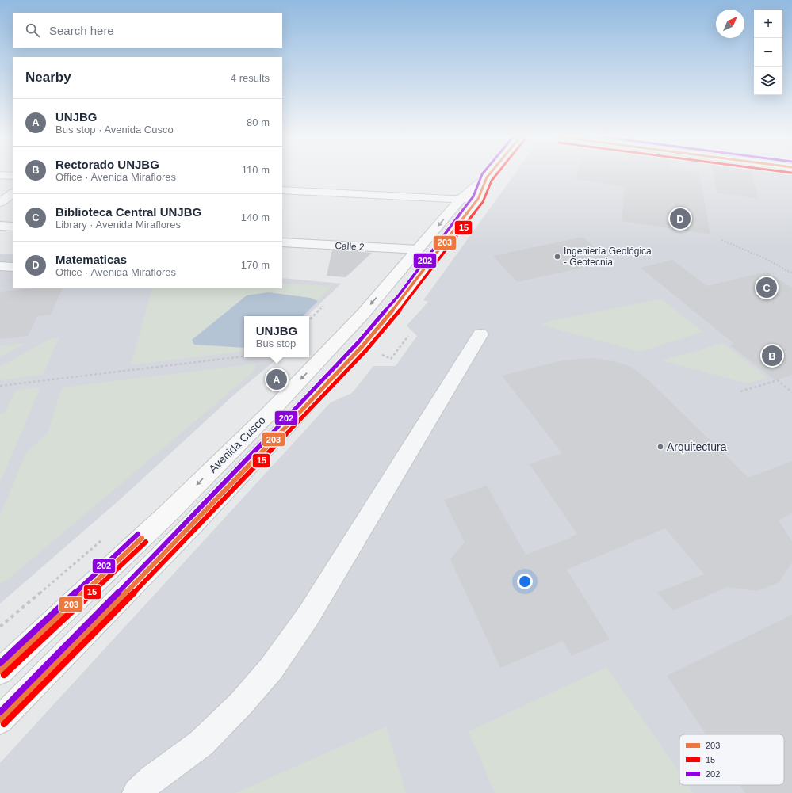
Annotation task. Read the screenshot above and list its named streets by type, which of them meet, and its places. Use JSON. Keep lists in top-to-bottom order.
{
  "streets": {
    "main road": ["Avenida Cusco"],
    "street": ["Calle 2"]
  },
  "crossings": [
    ["Calle 2", "Avenida Cusco"]
  ],
  "places": ["Ingeniería Geológica - Geotecnia", "Arquitectura"],
  "lines": ["transit line 203", "transit line 15", "transit line 202"],
  "legend": ["203", "15", "202"],
  "north": "top right",
  "page": {
    "map_buttons": ["+", "−"],
    "search": "Search here",
    "heading": ["Nearby", "4 results"],
    "list": [
      {
        "mark": "A",
        "name": "UNJBG",
        "note": "Bus stop · Avenida Cusco",
        "value": "80 m"
      },
      {
        "mark": "B",
        "name": "Rectorado UNJBG",
        "note": "Office · Avenida Miraflores",
        "value": "110 m"
      },
      {
        "mark": "C",
        "name": "Biblioteca Central UNJBG",
        "note": "Library · Avenida Miraflores",
        "value": "140 m"
      },
      {
        "mark": "D",
        "name": "Matematicas",
        "note": "Office · Avenida Miraflores",
        "value": "170 m"
      }
    ],
    "pins": [
      "D",
      "C",
      "B",
      "A"
    ],
    "popup": ["UNJBG", "Bus stop"]
  }
}
